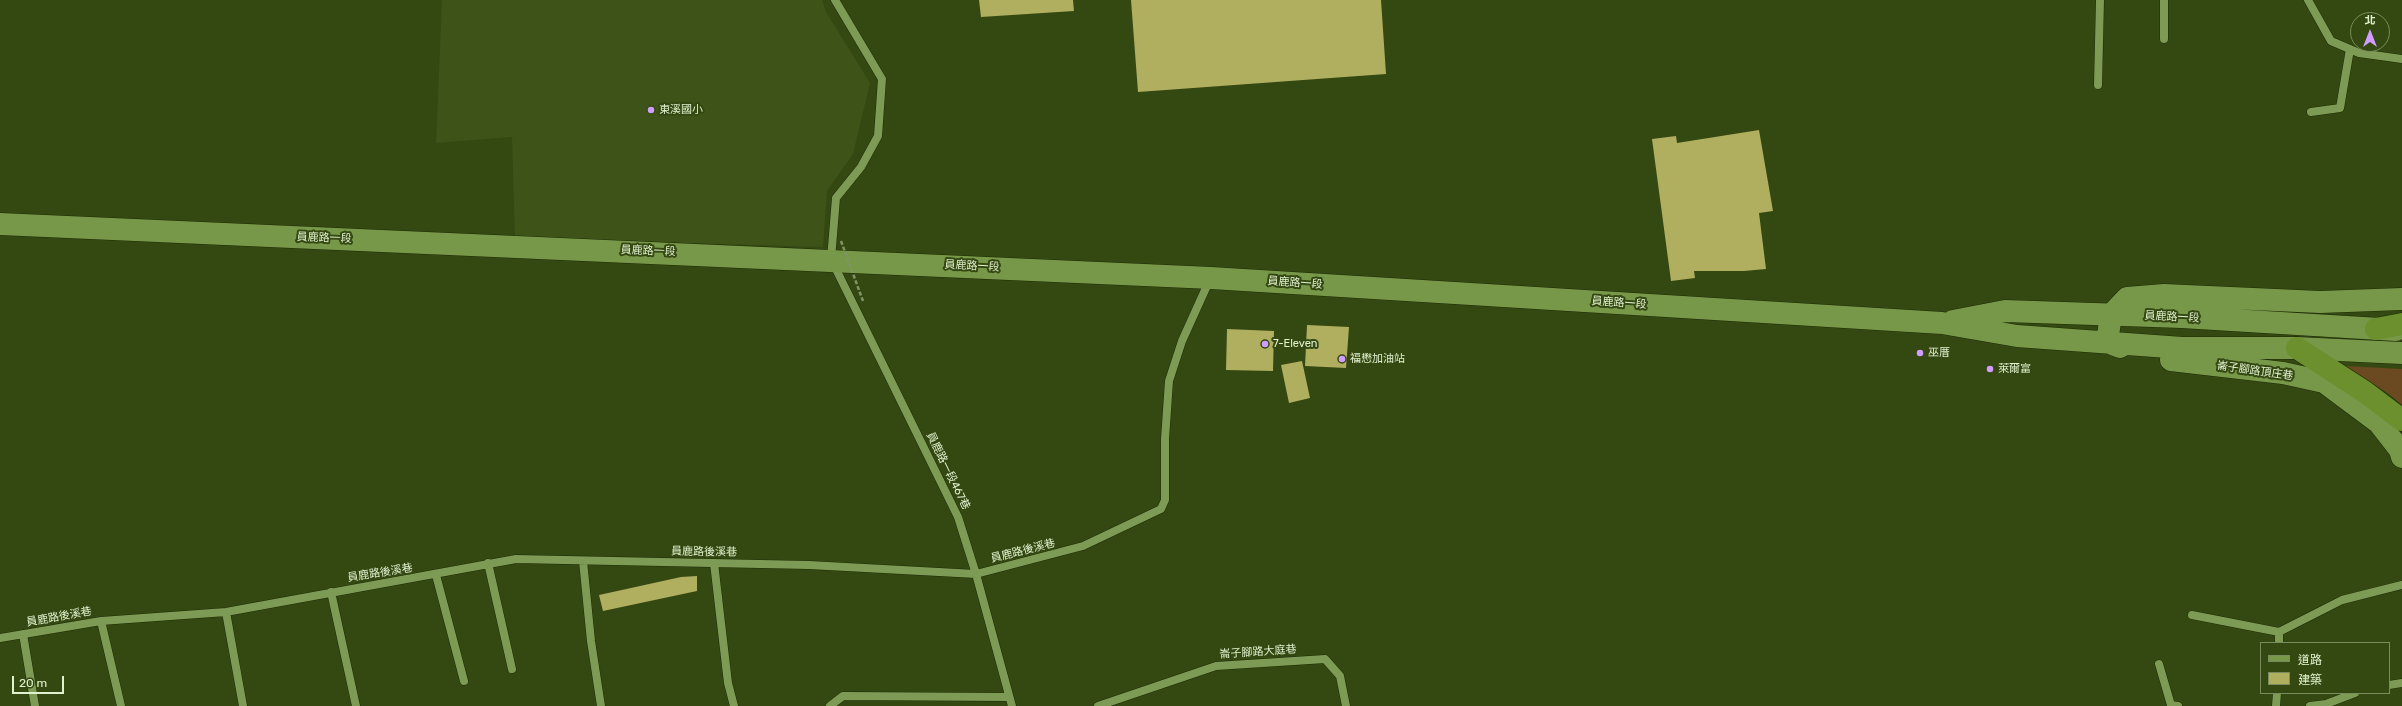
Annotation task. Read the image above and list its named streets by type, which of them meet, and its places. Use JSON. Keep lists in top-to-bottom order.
{
  "streets": {
    "main road": ["員鹿路一段", "崙子腳路頂庄巷"],
    "lane": ["員鹿路一段467巷", "員鹿路後溪巷", "崙子腳路大庭巷"]
  },
  "crossings": [
    ["員鹿路一段", "崙子腳路頂庄巷"],
    ["員鹿路一段", "員鹿路一段467巷"],
    ["員鹿路一段", "員鹿路後溪巷"],
    ["員鹿路一段467巷", "員鹿路後溪巷"]
  ],
  "places": [
    "東溪國小",
    "7-Eleven",
    "巫厝",
    "福懋加油站",
    "萊爾富"
  ],
  "legend": ["道路", "建築"],
  "scale_bar": "20 m",
  "north": "top"
}
